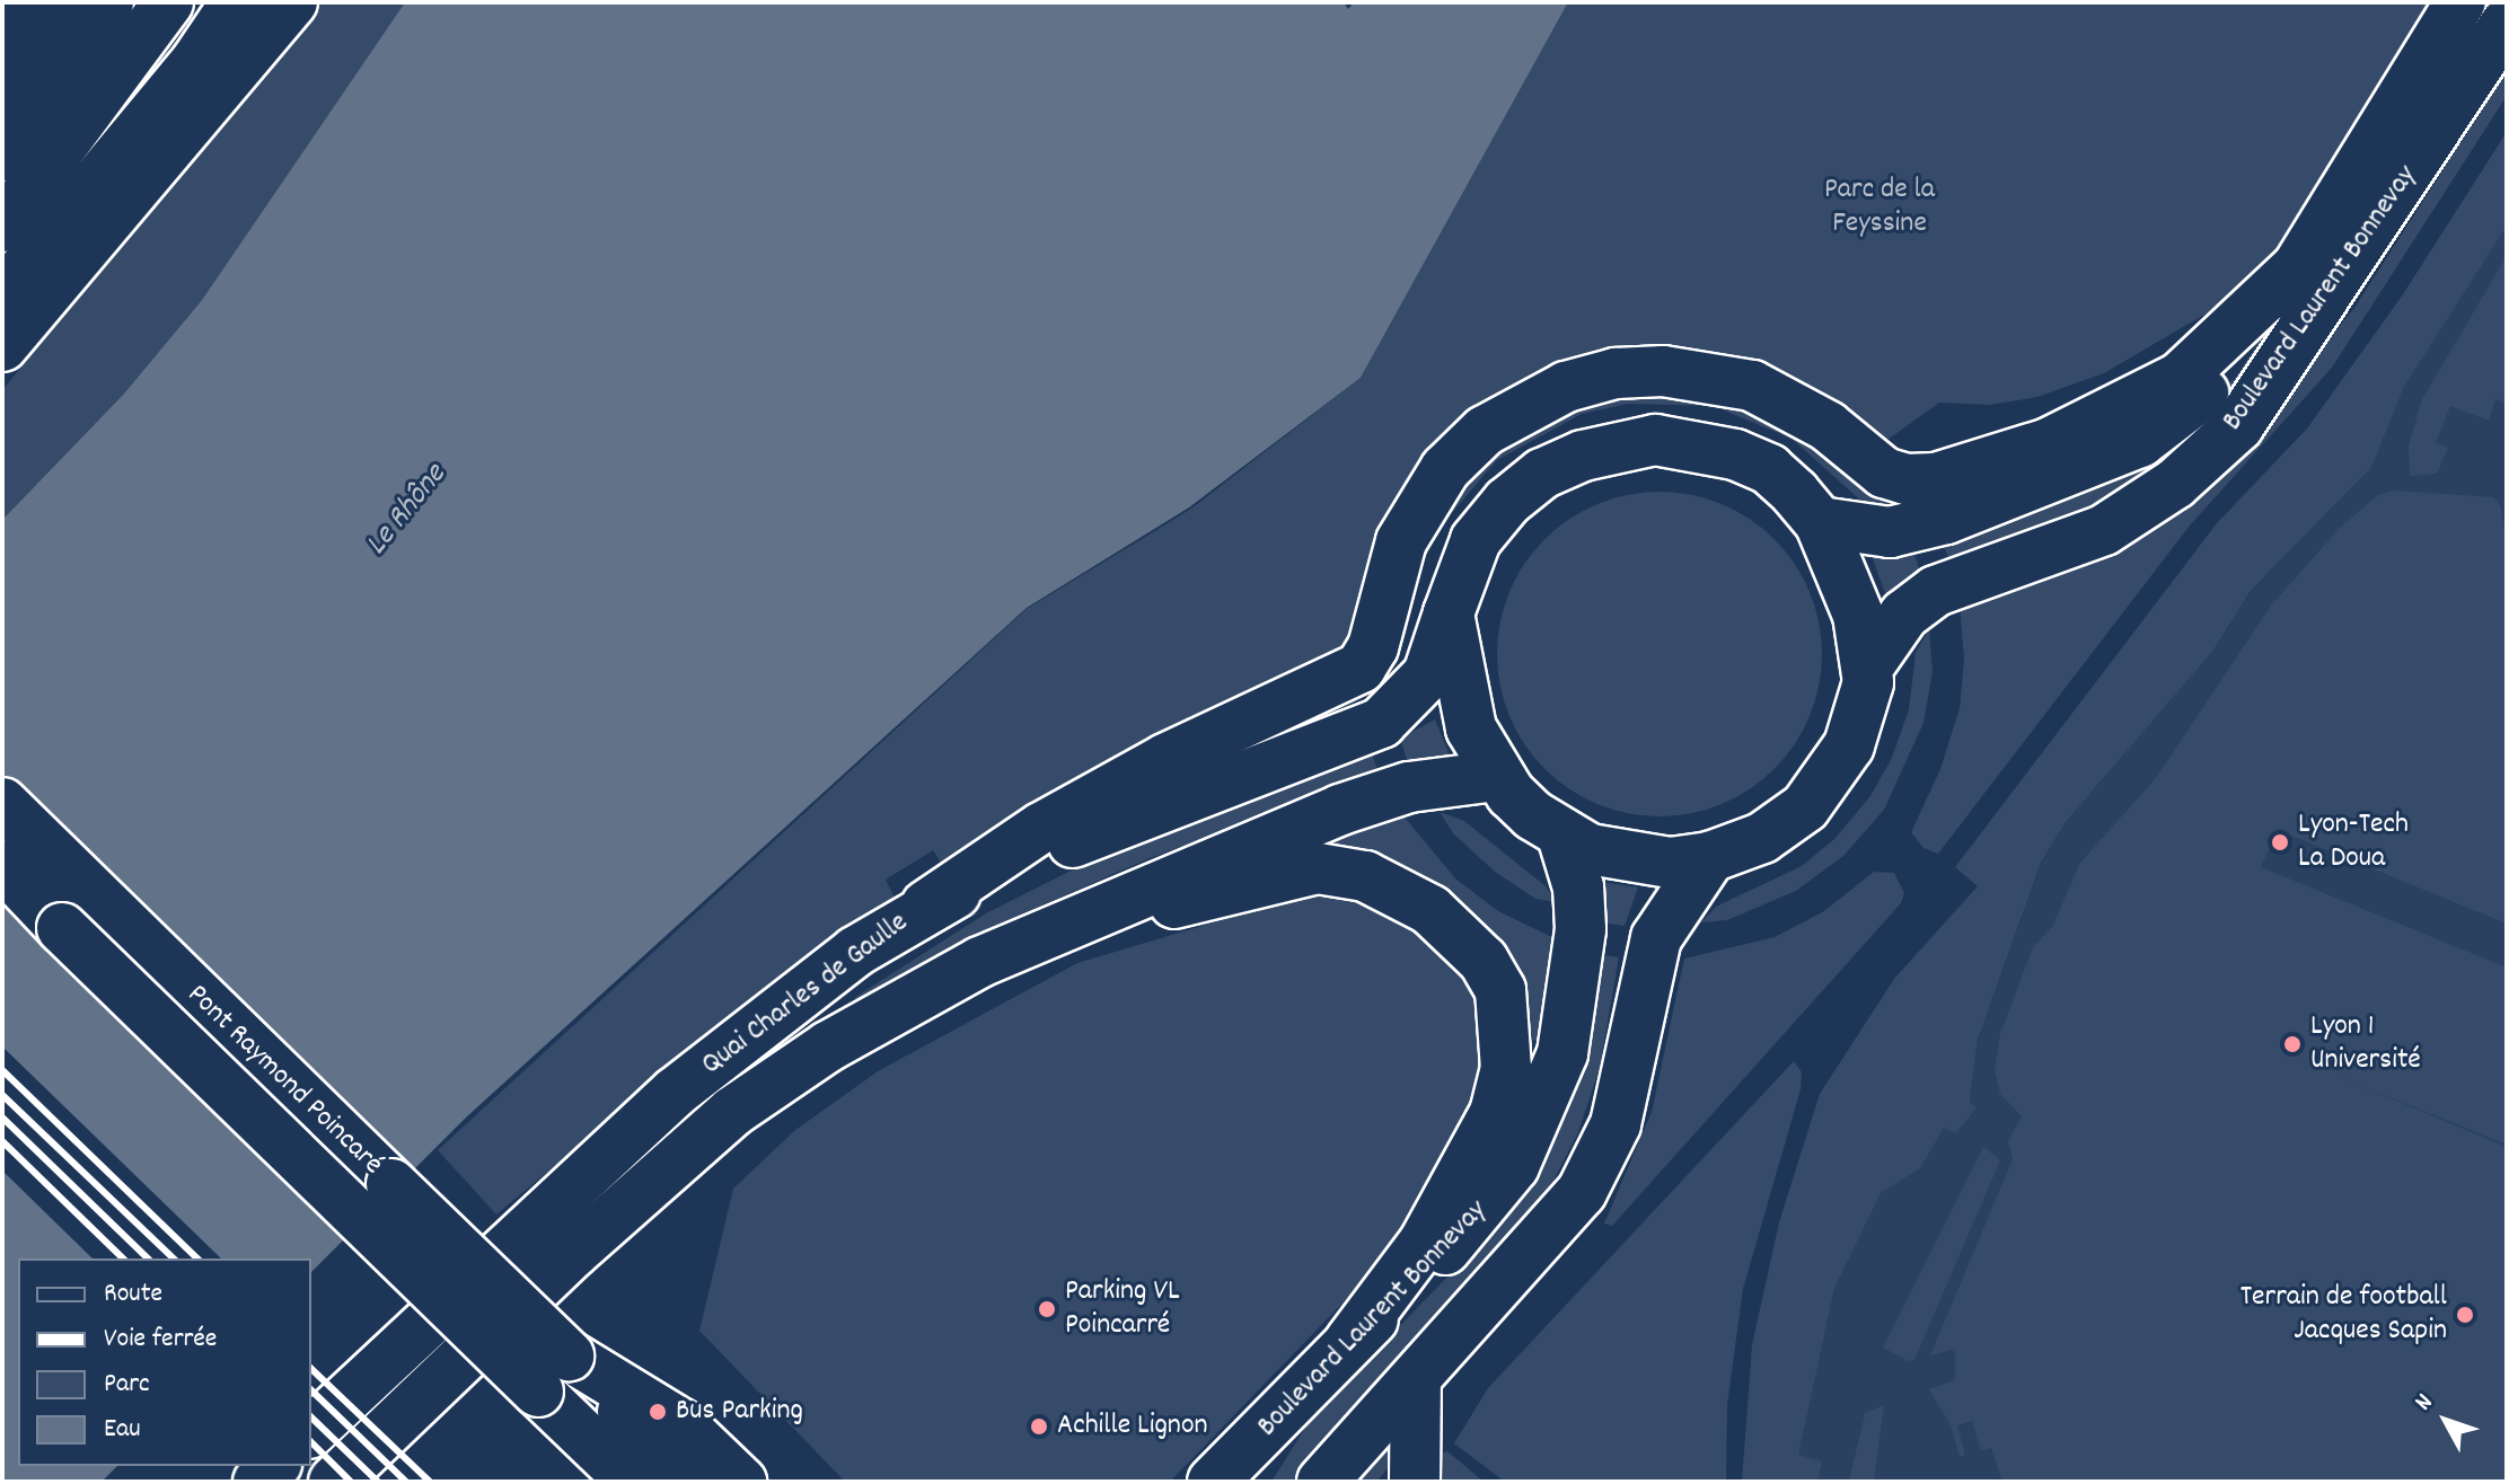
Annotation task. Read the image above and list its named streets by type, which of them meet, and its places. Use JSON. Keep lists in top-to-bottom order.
{
  "streets": {
    "main road": ["Boulevard Laurent Bonnevay", "Quai Charles de Gaulle", "Pont Raymond Poincaré"]
  },
  "crossings": [
    ["Boulevard Laurent Bonnevay", "Quai Charles de Gaulle"]
  ],
  "water": ["Le Rhône"],
  "parks": ["Parc de la Feyssine"],
  "places": [
    "Lyon-Tech La Doua",
    "Lyon 1 Université",
    "Parking VL Poincarré",
    "Terrain de football Jacques Sapin",
    "Bus Parking",
    "Achille Lignon"
  ],
  "legend": [
    "Route",
    "Voie ferrée",
    "Parc",
    "Eau"
  ],
  "north": "top left"
}
